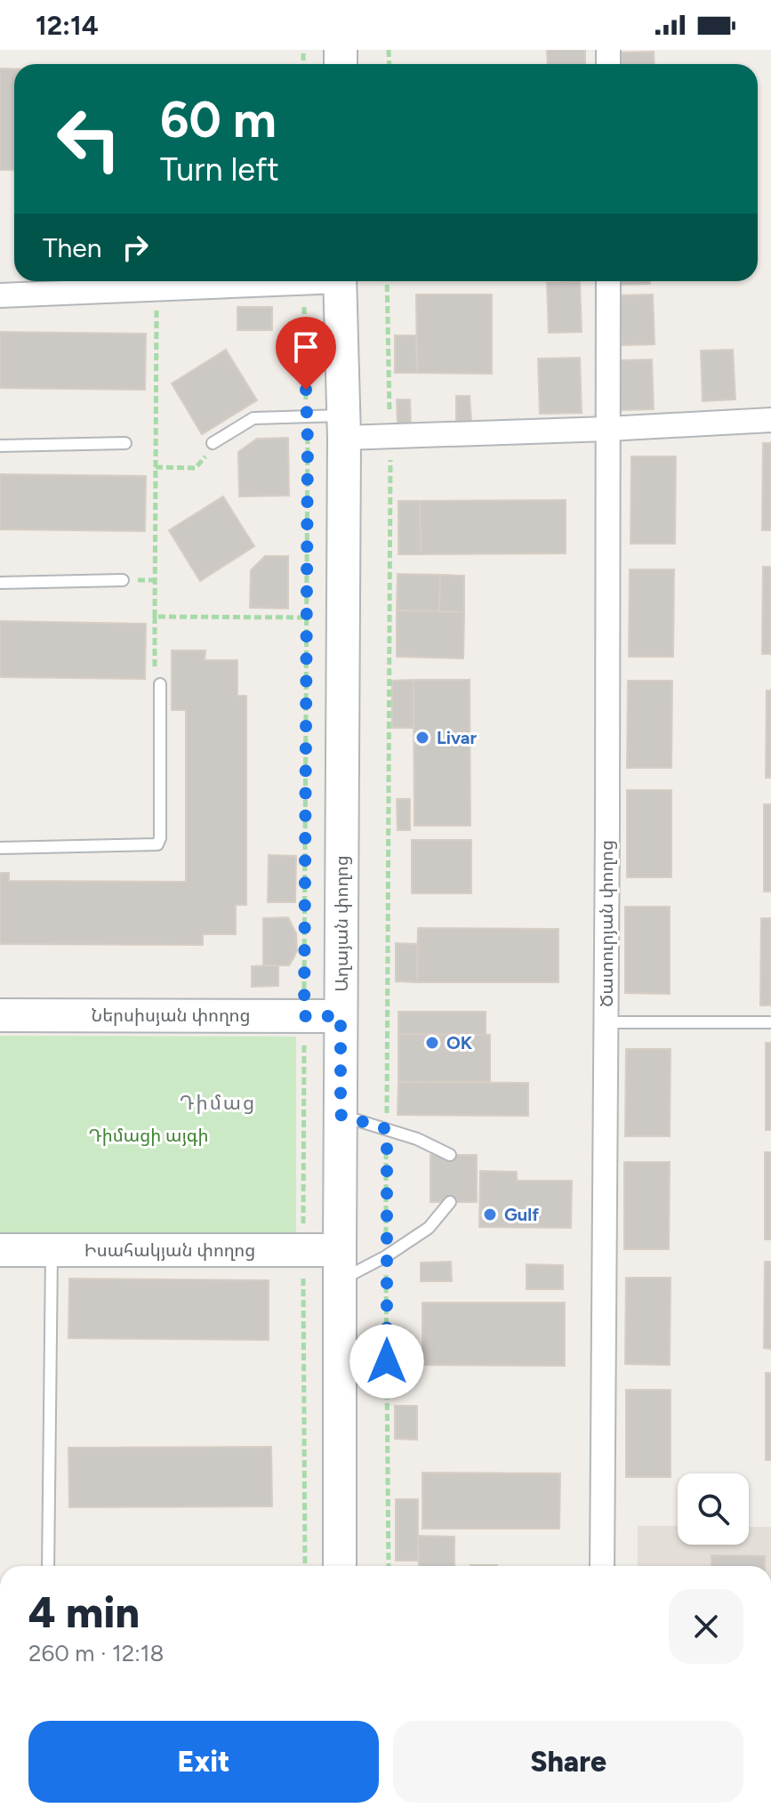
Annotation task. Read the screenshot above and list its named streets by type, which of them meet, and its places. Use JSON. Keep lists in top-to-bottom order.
{
  "streets": {
    "main road": ["Աղայան փողոց", "Ներսիսյան փողոց", "Իսահակյան փողոց"],
    "street": ["Ծատուրյան փողոց"]
  },
  "crossings": [
    ["Աղայան փողոց", "Ներսիսյան փողոց"],
    ["Աղայան փողոց", "Իսահակյան փողոց"]
  ],
  "districts": ["Դիմաց"],
  "parks": ["Դիմացի այգի"],
  "places": ["Livar", "OK", "Gulf"],
  "page": {
    "status": "12:14",
    "turn": ["60 m", "Turn left"],
    "then": "Then",
    "heading": ["4 min", "260 m · 12:18"],
    "buttons": ["Exit", "Share"]
  }
}
